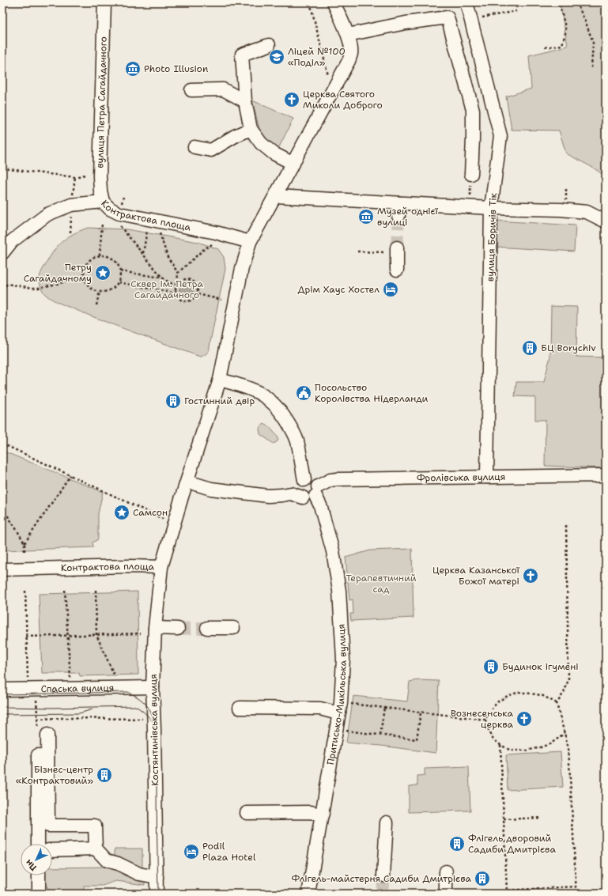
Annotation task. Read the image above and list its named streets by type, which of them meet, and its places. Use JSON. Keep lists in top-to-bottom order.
{
  "streets": {
    "street": [
      "вулиця Петра Сагайдачного",
      "Контрактова площа",
      "вулиця Боричів Тік",
      "Фролівська вулиця",
      "Спаська вулиця",
      "Притисько-Микільська вулиця",
      "Костянтинівська вулиця"
    ]
  },
  "crossings": [
    ["вулиця Петра Сагайдачного", "Контрактова площа"],
    ["Контрактова площа", "Костянтинівська вулиця"],
    ["вулиця Боричів Тік", "Фролівська вулиця"],
    ["Фролівська вулиця", "Притисько-Микільська вулиця"],
    ["Спаська вулиця", "Костянтинівська вулиця"]
  ],
  "parks": ["Сквер ім. Петра Сагайдачного", "Терапевтичний сад"],
  "places": {
    "school or university": ["Ліцей №100 «Поділ»"],
    "museum": ["Photo Illusion", "Музей однієї вулиці"],
    "church": ["Церква Святого Миколи Доброго", "Церква Казанської Божої матері", "Вознесенська церква"],
    "place": ["Петру Сагайдачному", "Самсон"],
    "hotel": ["Дрім Хаус Хостел", "Podil Plaza Hotel"],
    "building": [
      "БЦ Borychiv",
      "Гостинний двір",
      "Будинок ігумені",
      "Бізнес-центр «Контрактовий»",
      "Флігель дворовий Садиби Дмитрієва",
      "Флігель-майстерня Садиби Дмитрієва"
    ],
    "public building": ["Посольство Королівства Нідерланди"]
  },
  "north": "bottom left"
}
